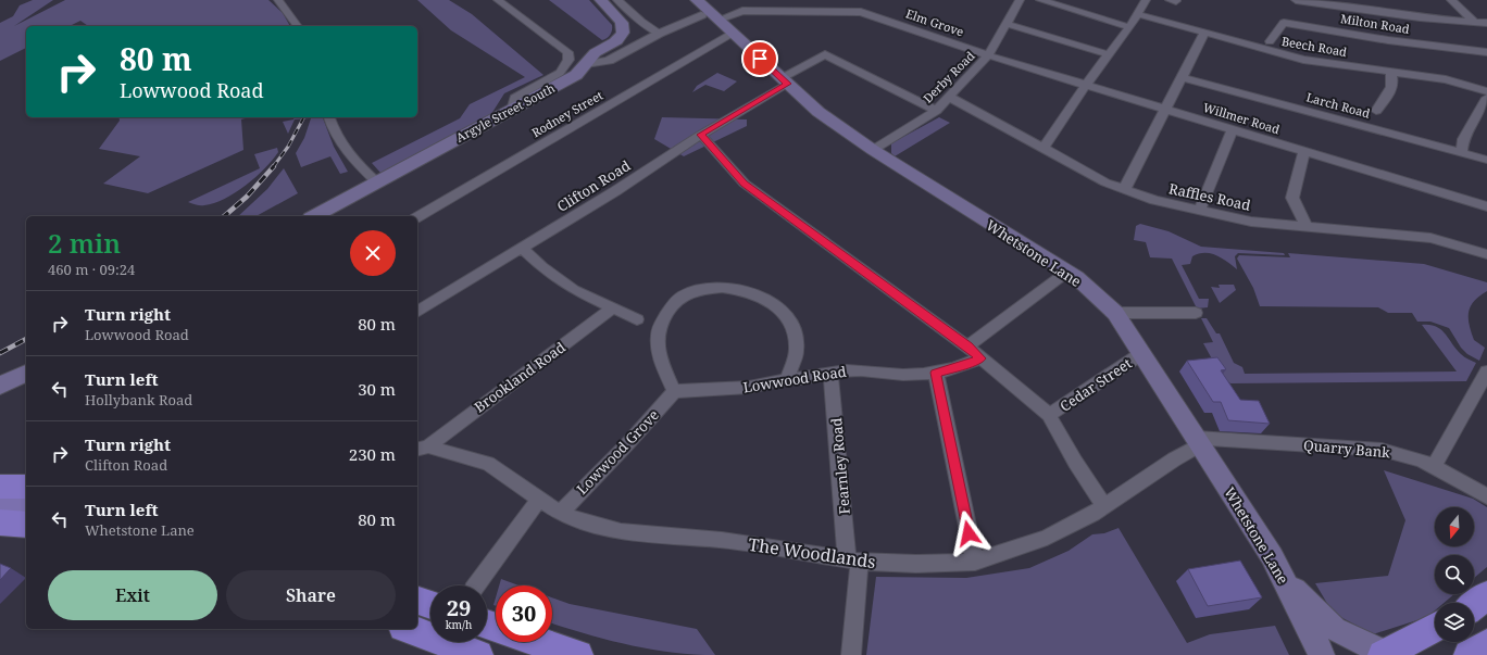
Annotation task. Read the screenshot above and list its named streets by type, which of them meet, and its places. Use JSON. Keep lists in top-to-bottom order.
{
  "streets": {
    "main road": ["Argyle Street South", "Whetstone Lane"],
    "street": [
      "Elm Grove",
      "Milton Road",
      "Beech Road",
      "Derby Road",
      "Larch Road",
      "Rodney Street",
      "Willmer Road",
      "Clifton Road",
      "Raffles Road",
      "Brookland Road",
      "Lowwood Road",
      "Cedar Street",
      "Quarry Bank",
      "Lowwood Grove",
      "Fearnley Road",
      "The Woodlands"
    ]
  },
  "crossings": [
    ["Elm Grove", "Derby Road"],
    ["Elm Grove", "Willmer Road"],
    ["Elm Grove", "Whetstone Lane"],
    ["Derby Road", "Willmer Road"],
    ["Derby Road", "Clifton Road"],
    ["Derby Road", "Raffles Road"],
    ["Derby Road", "Whetstone Lane"],
    ["Rodney Street", "Whetstone Lane"],
    ["Clifton Road", "Whetstone Lane"],
    ["Whetstone Lane", "Cedar Street"],
    ["Whetstone Lane", "Quarry Bank"],
    ["Whetstone Lane", "The Woodlands"],
    ["Brookland Road", "The Woodlands"],
    ["Lowwood Road", "Lowwood Grove"],
    ["Lowwood Road", "Fearnley Road"],
    ["Quarry Bank", "The Woodlands"],
    ["Lowwood Grove", "The Woodlands"],
    ["Fearnley Road", "The Woodlands"]
  ],
  "north": "bottom",
  "page": {
    "turn": ["80 m", "Lowwood Road"],
    "heading": ["2 min", "460 m · 09:24"],
    "list": [
      {
        "name": "Turn right",
        "note": "Lowwood Road",
        "value": "80 m"
      },
      {
        "name": "Turn left",
        "note": "Hollybank Road",
        "value": "30 m"
      },
      {
        "name": "Turn right",
        "note": "Clifton Road",
        "value": "230 m"
      },
      {
        "name": "Turn left",
        "note": "Whetstone Lane",
        "value": "80 m"
      }
    ],
    "buttons": ["Exit", "Share"],
    "speed": "29 km/h",
    "limit": "30"
  }
}
